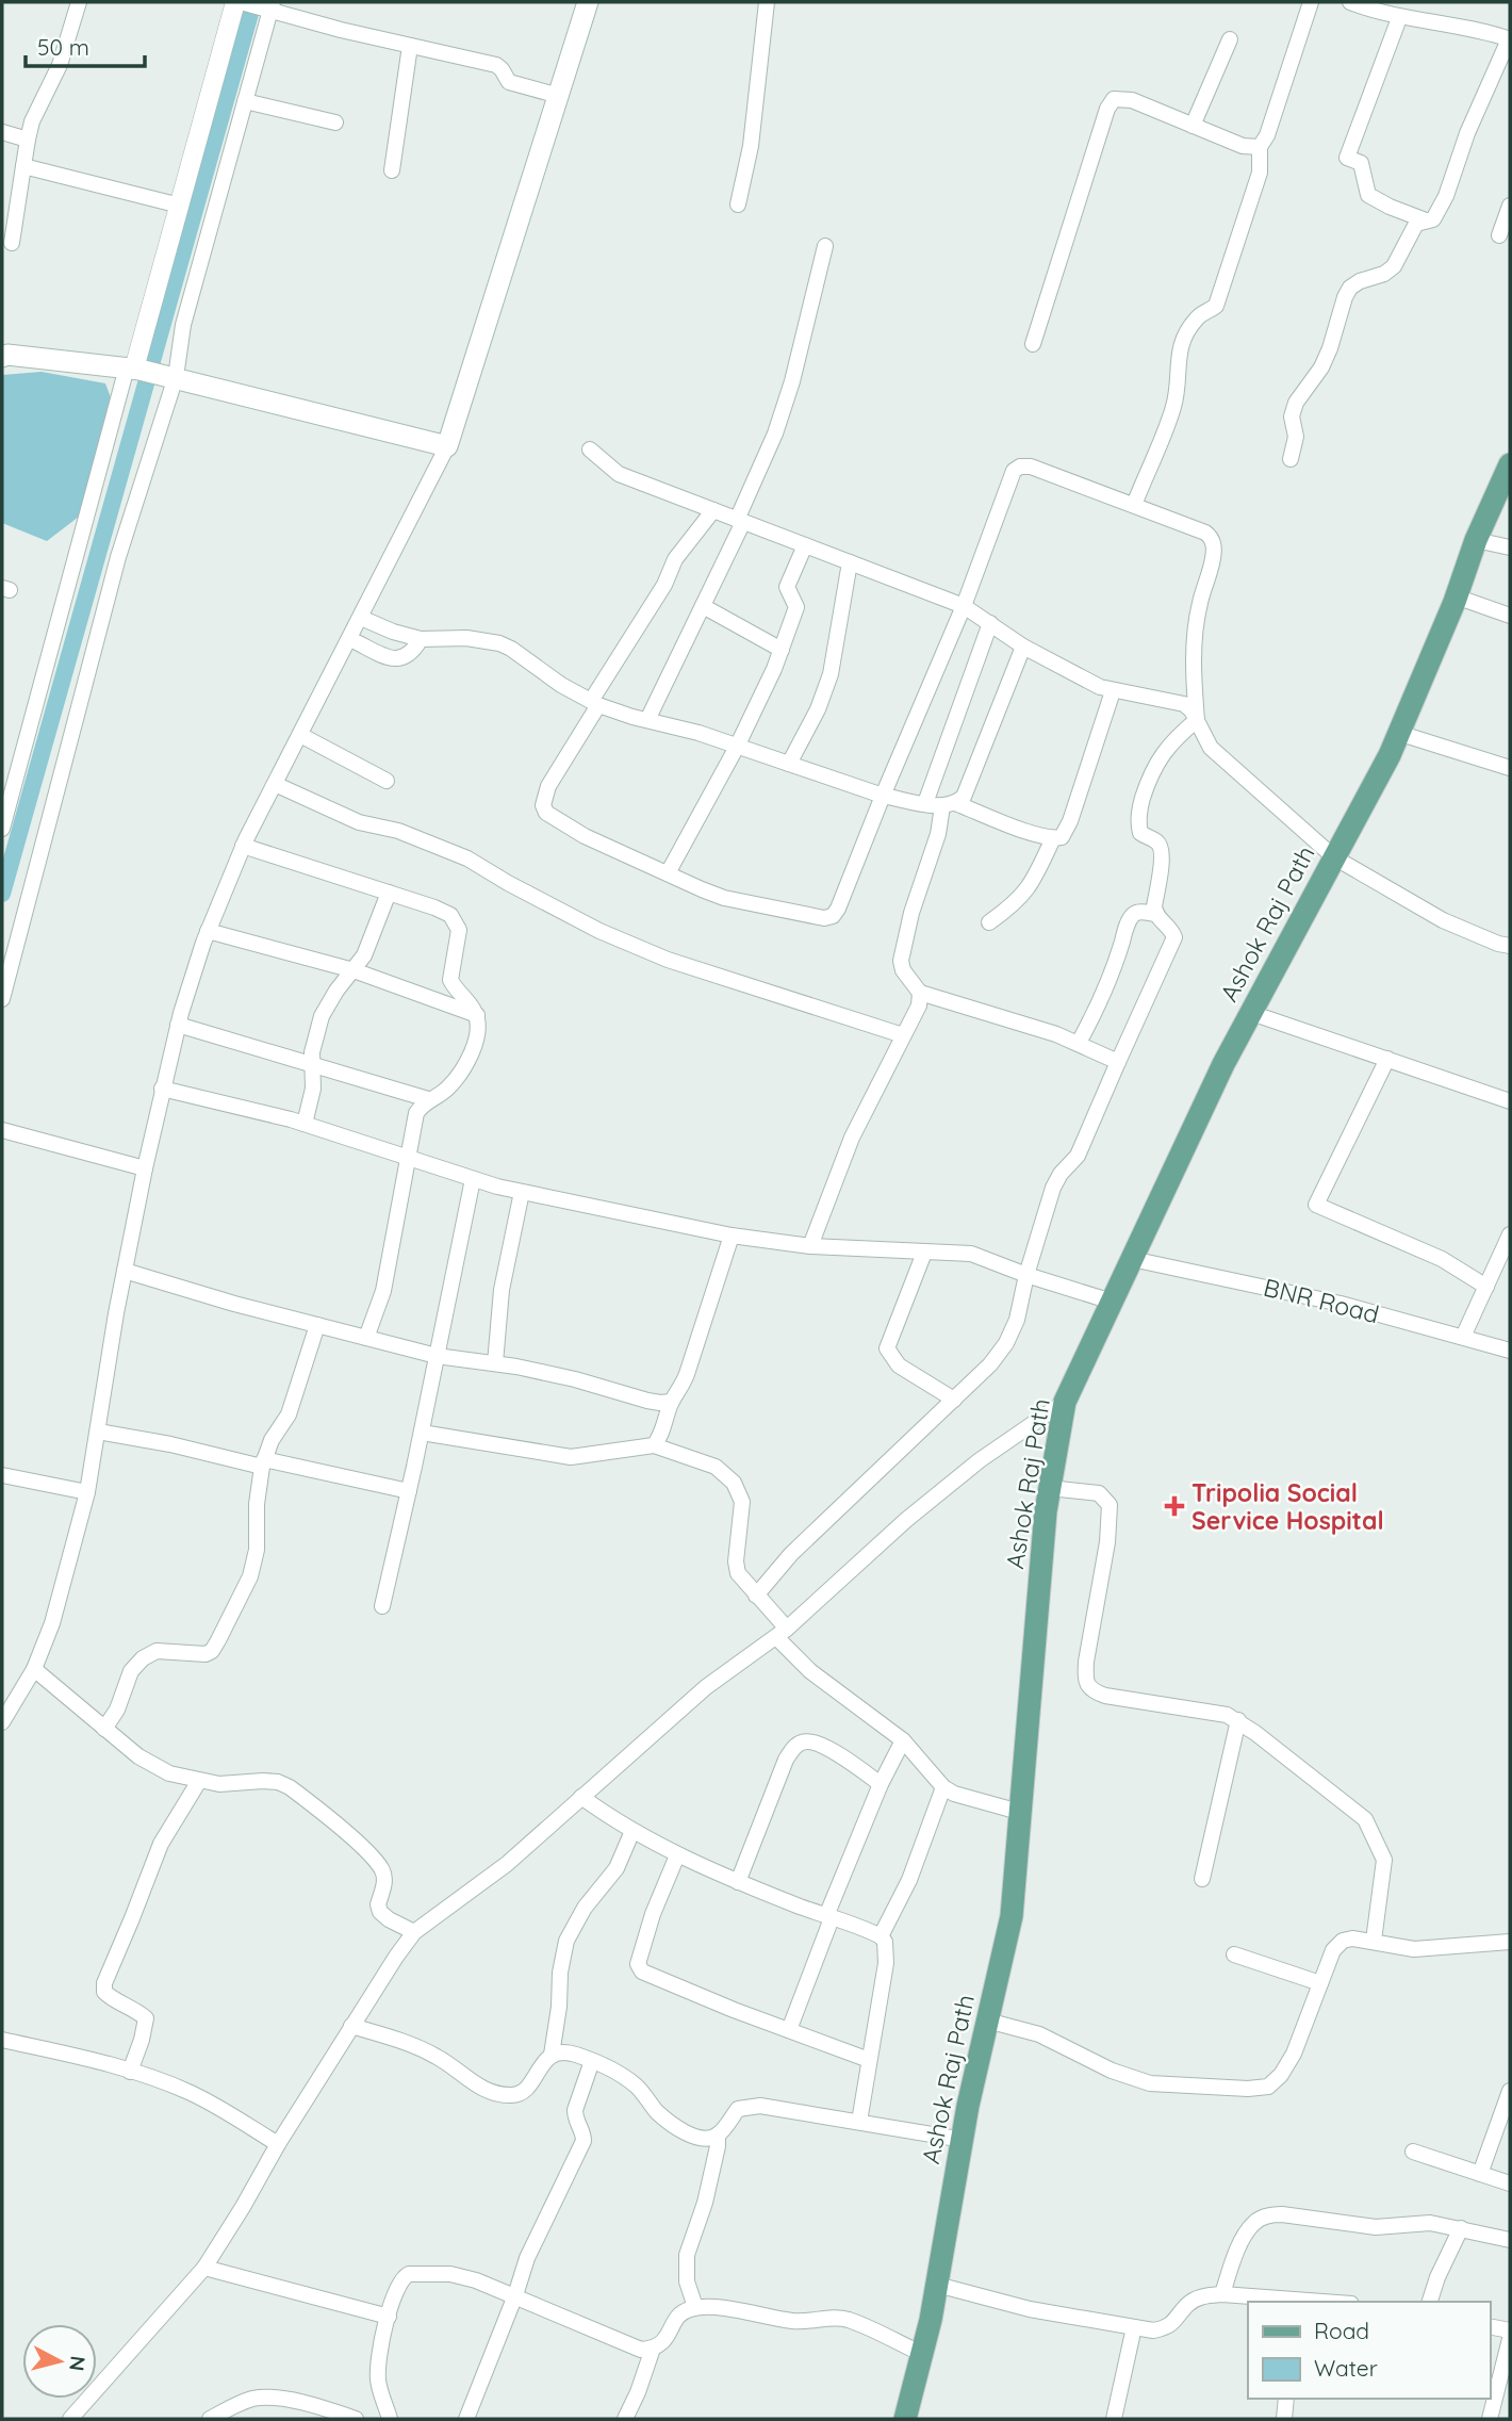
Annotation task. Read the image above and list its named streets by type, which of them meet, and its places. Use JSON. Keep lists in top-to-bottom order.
{
  "streets": {
    "main road": ["Ashok Raj Path"],
    "street": ["BNR Road"]
  },
  "crossings": [
    ["Ashok Raj Path", "BNR Road"]
  ],
  "places": {
    "health": ["Tripolia Social Service Hospital"]
  },
  "legend": ["Road", "Water"],
  "scale_bar": "50 m",
  "north": "right"
}
